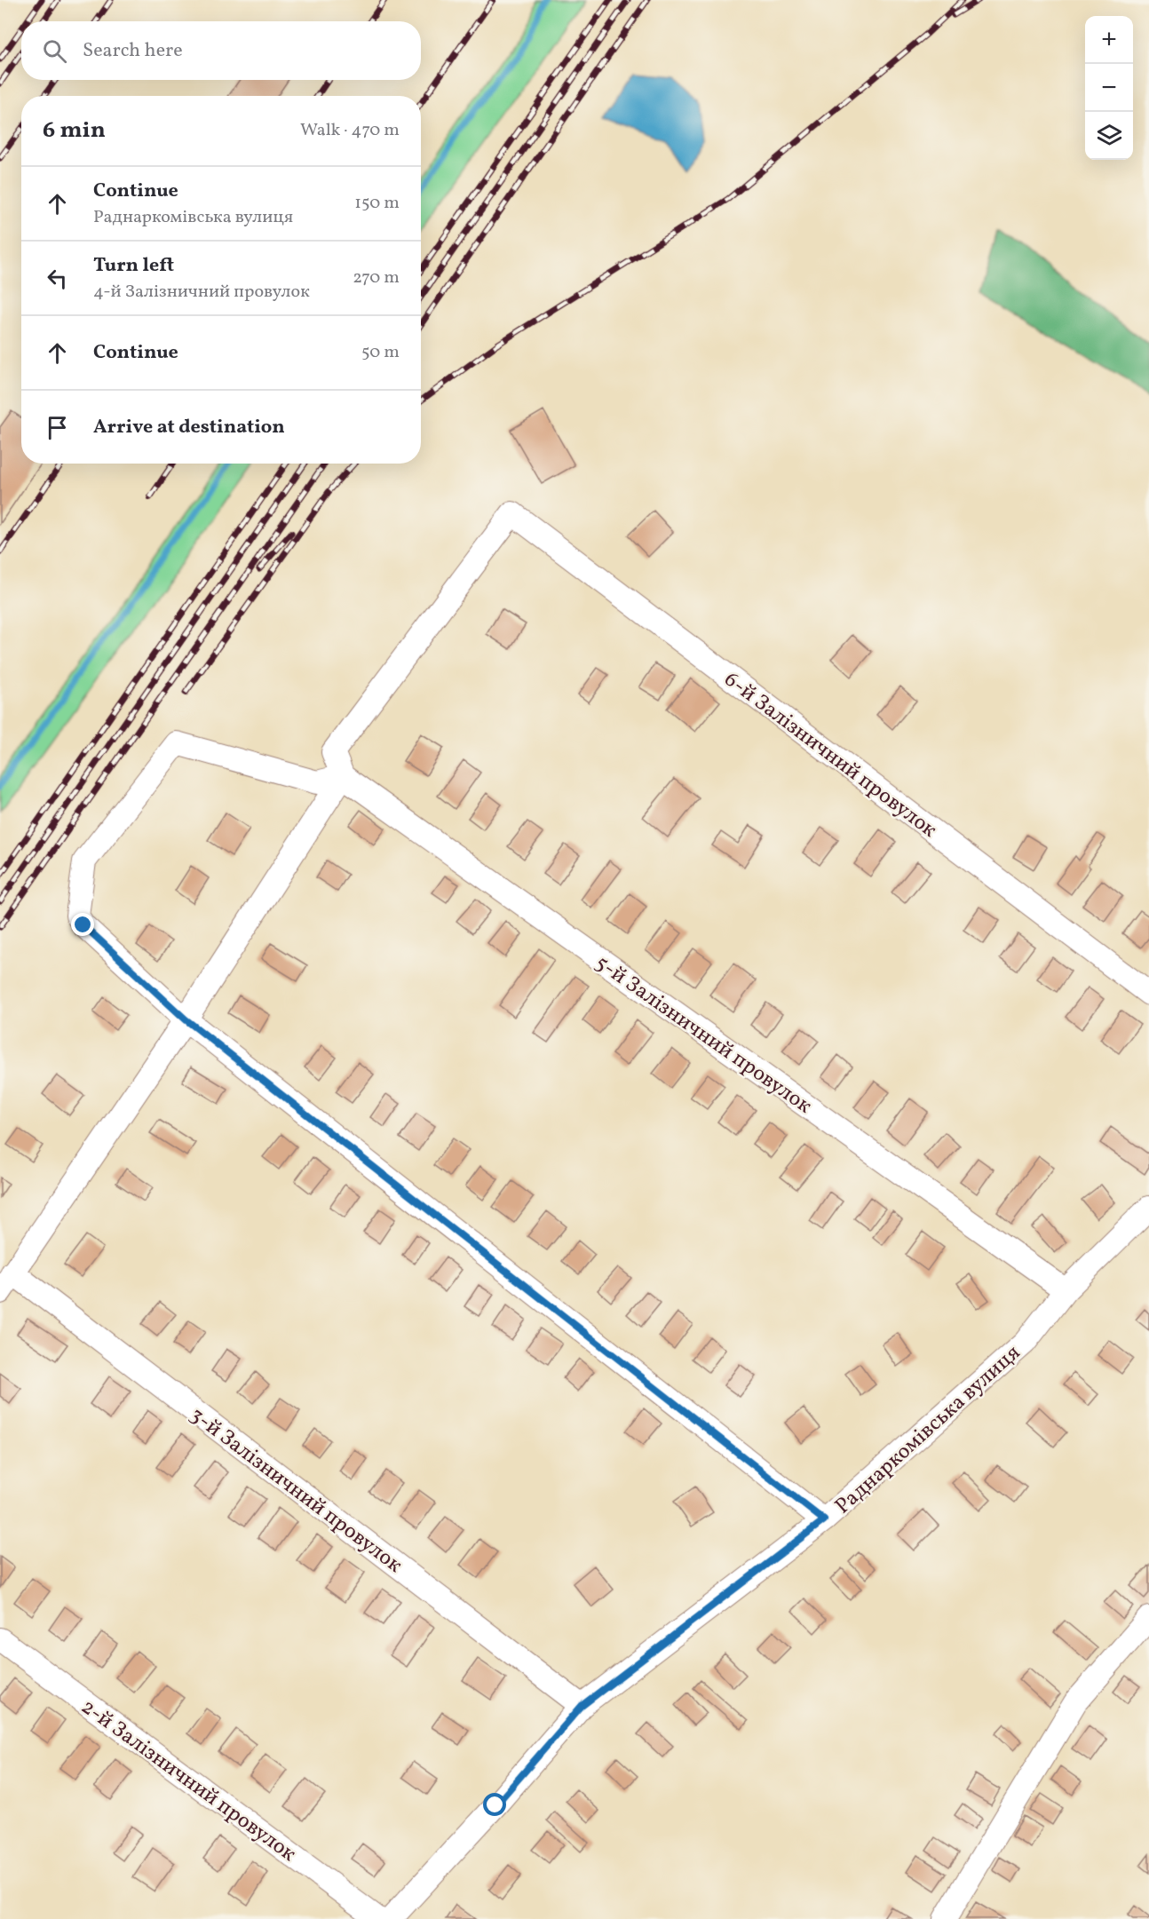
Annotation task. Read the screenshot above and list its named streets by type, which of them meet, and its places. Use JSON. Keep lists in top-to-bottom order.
{
  "streets": {
    "street": [
      "6-й Залізничний провулок",
      "5-й Залізничний провулок",
      "Раднаркомівська вулиця",
      "3-й Залізничний провулок",
      "2-й Залізничний провулок"
    ]
  },
  "crossings": [
    ["6-й Залізничний провулок", "5-й Залізничний провулок"],
    ["5-й Залізничний провулок", "Раднаркомівська вулиця"],
    ["Раднаркомівська вулиця", "3-й Залізничний провулок"]
  ],
  "page": {
    "map_buttons": ["+", "−"],
    "search": "Search here",
    "heading": ["6 min", "Walk · 470 m"],
    "list": [
      ["Continue", "Раднаркомівська вулиця", "150 m"],
      ["Turn left", "4-й Залізничний провулок", "270 m"],
      ["Continue", "50 m"],
      "Arrive at destination"
    ]
  }
}
